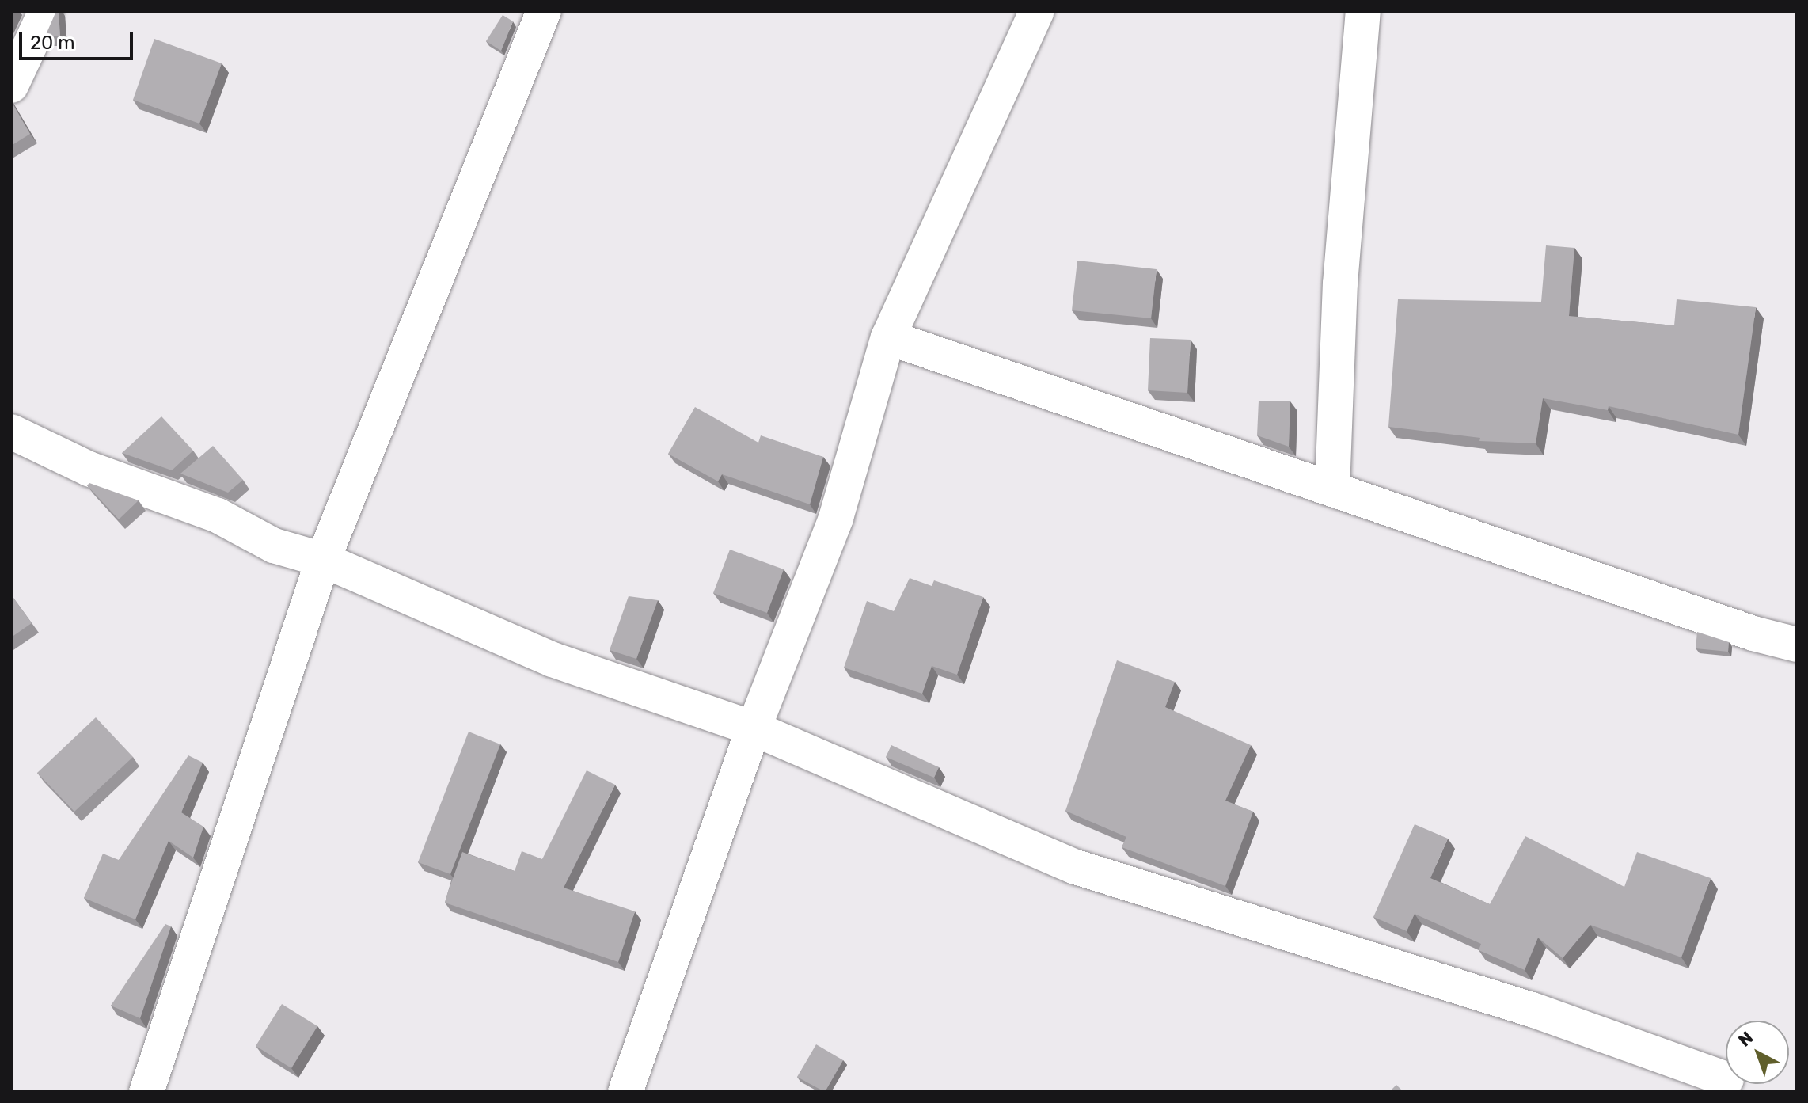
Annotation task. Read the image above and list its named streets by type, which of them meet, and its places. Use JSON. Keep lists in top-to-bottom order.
{
  "scale_bar": "20 m",
  "north": "top left"
}
